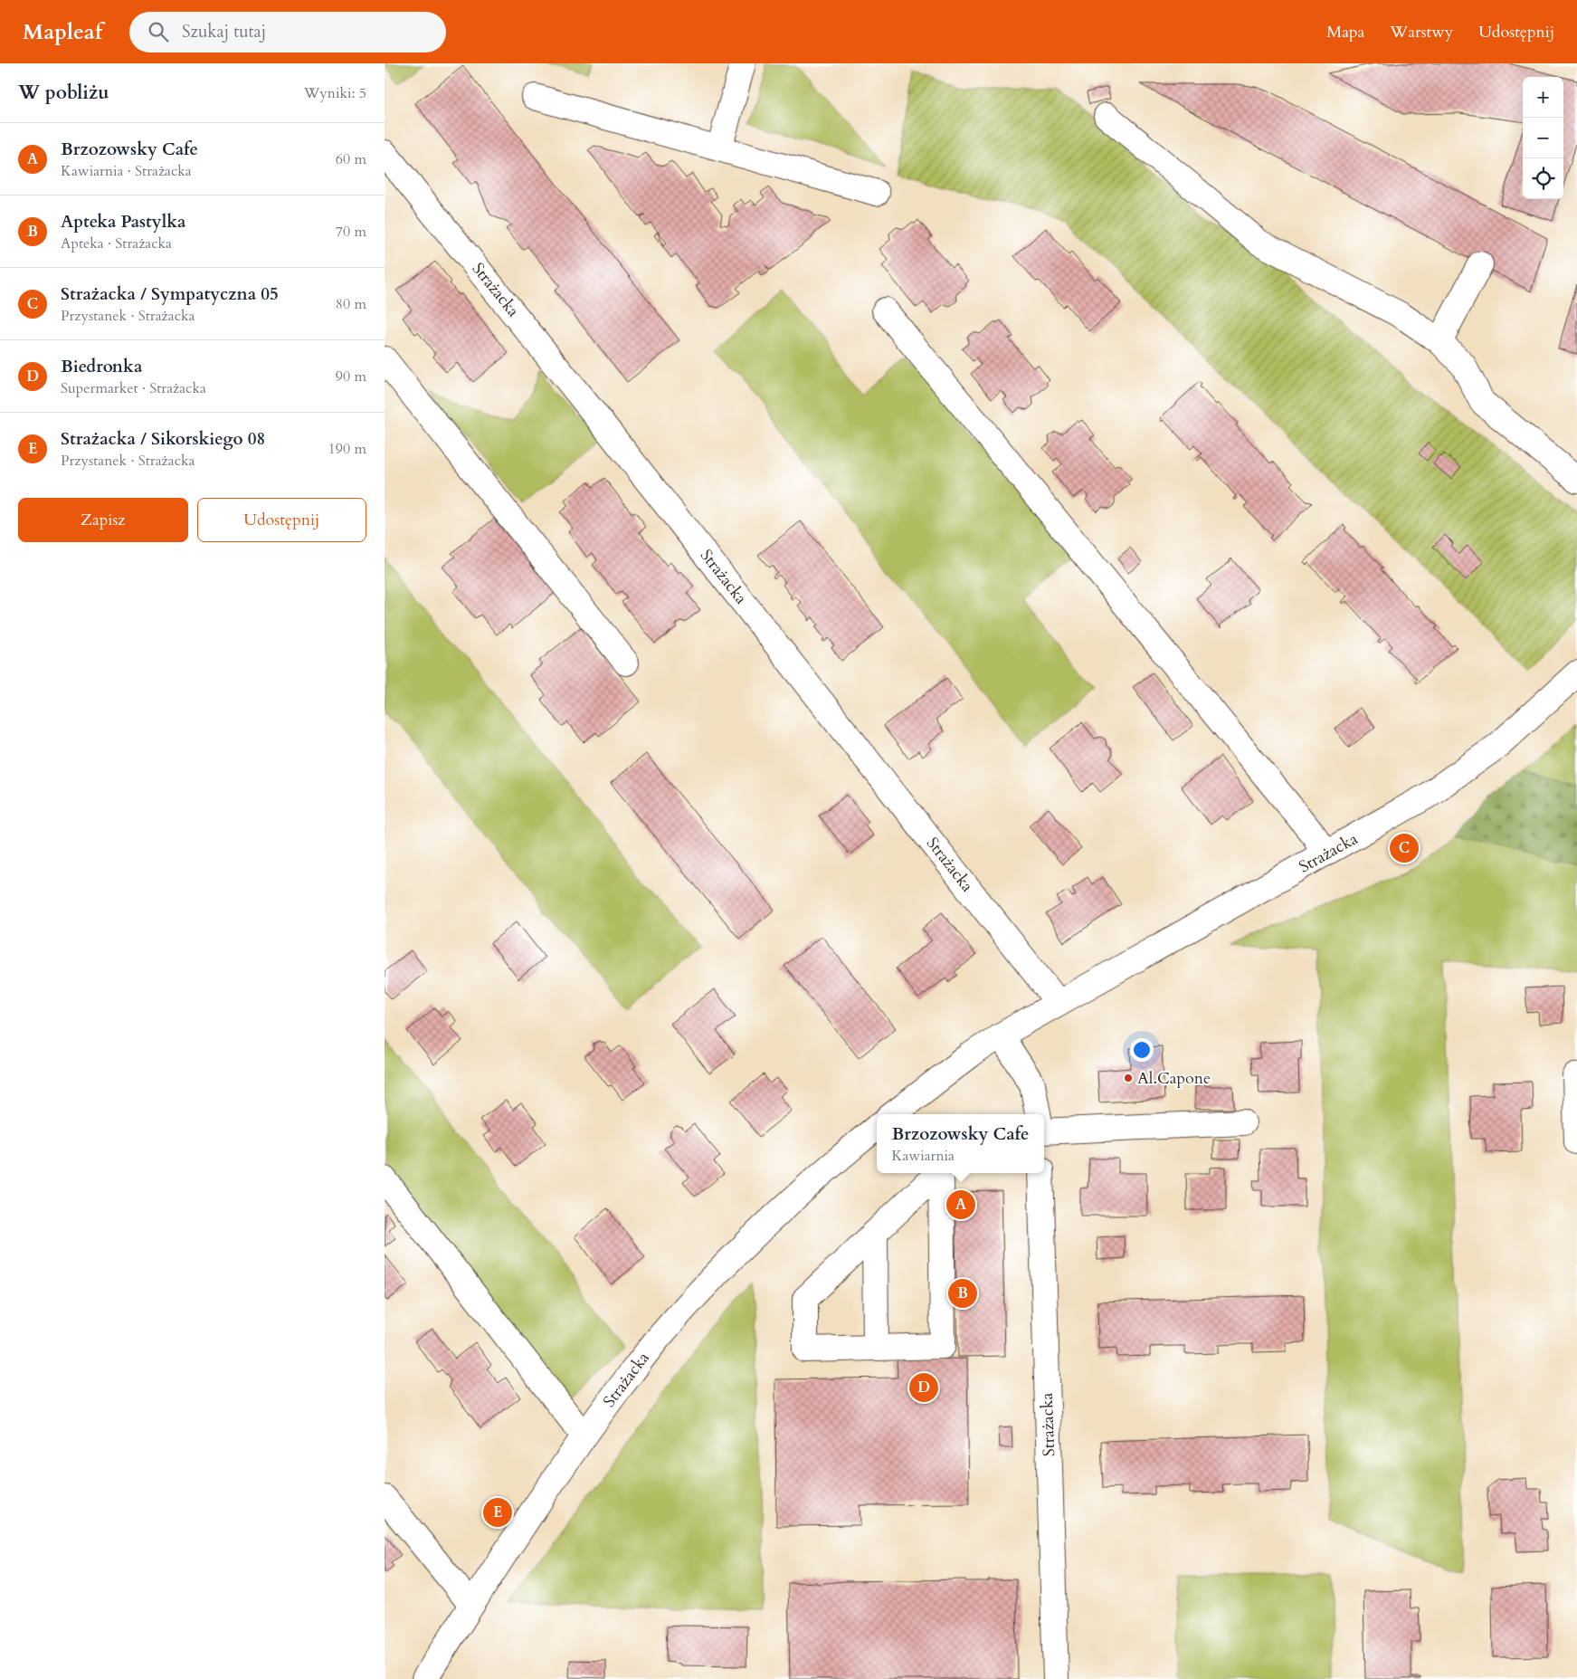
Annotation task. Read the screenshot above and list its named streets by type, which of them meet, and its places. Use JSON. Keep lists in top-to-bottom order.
{
  "streets": {
    "street": ["Strażacka"]
  },
  "places": ["Al.Capone"],
  "page": {
    "header": "Mapleaf",
    "search": "Szukaj tutaj",
    "nav": ["Mapa", "Warstwy", "Udostępnij"],
    "heading": ["W pobliżu", "Wyniki: 5"],
    "map_buttons": ["+", "−"],
    "list": [
      {
        "mark": "A",
        "name": "Brzozowsky Cafe",
        "note": "Kawiarnia · Strażacka",
        "value": "60 m"
      },
      {
        "mark": "B",
        "name": "Apteka Pastylka",
        "note": "Apteka · Strażacka",
        "value": "70 m"
      },
      {
        "mark": "C",
        "name": "Strażacka / Sympatyczna 05",
        "note": "Przystanek · Strażacka",
        "value": "80 m"
      },
      {
        "mark": "D",
        "name": "Biedronka",
        "note": "Supermarket · Strażacka",
        "value": "90 m"
      },
      {
        "mark": "E",
        "name": "Strażacka / Sikorskiego 08",
        "note": "Przystanek · Strażacka",
        "value": "190 m"
      }
    ],
    "buttons": ["Zapisz", "Udostępnij"],
    "pins": [
      "C",
      "A",
      "B",
      "D",
      "E"
    ],
    "popup": ["Brzozowsky Cafe", "Kawiarnia"]
  }
}
